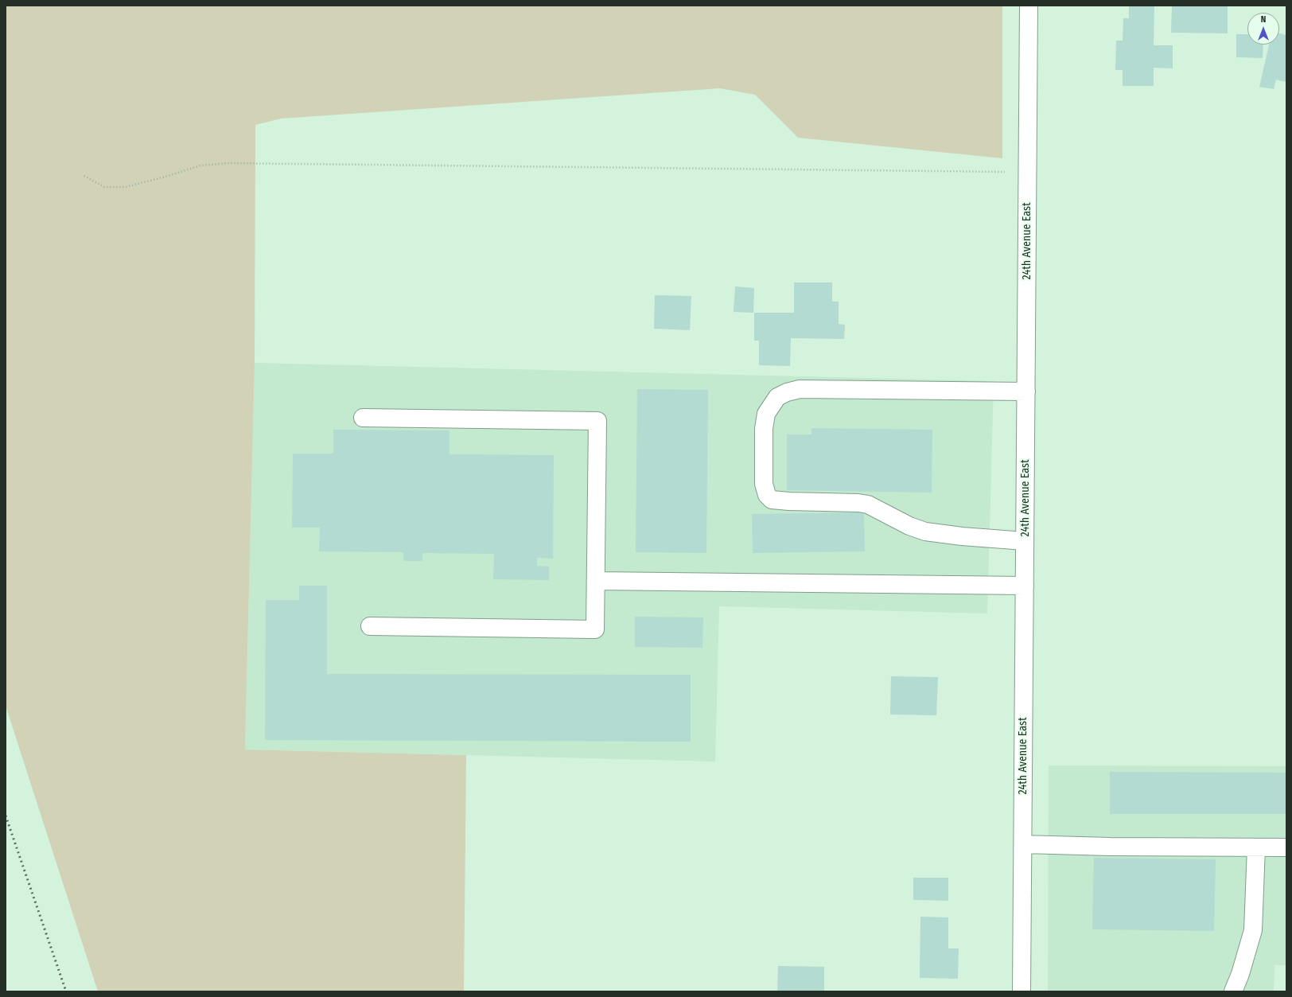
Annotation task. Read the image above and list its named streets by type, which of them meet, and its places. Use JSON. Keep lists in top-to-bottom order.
{
  "streets": {
    "street": ["24th Avenue East"]
  },
  "north": "top"
}
